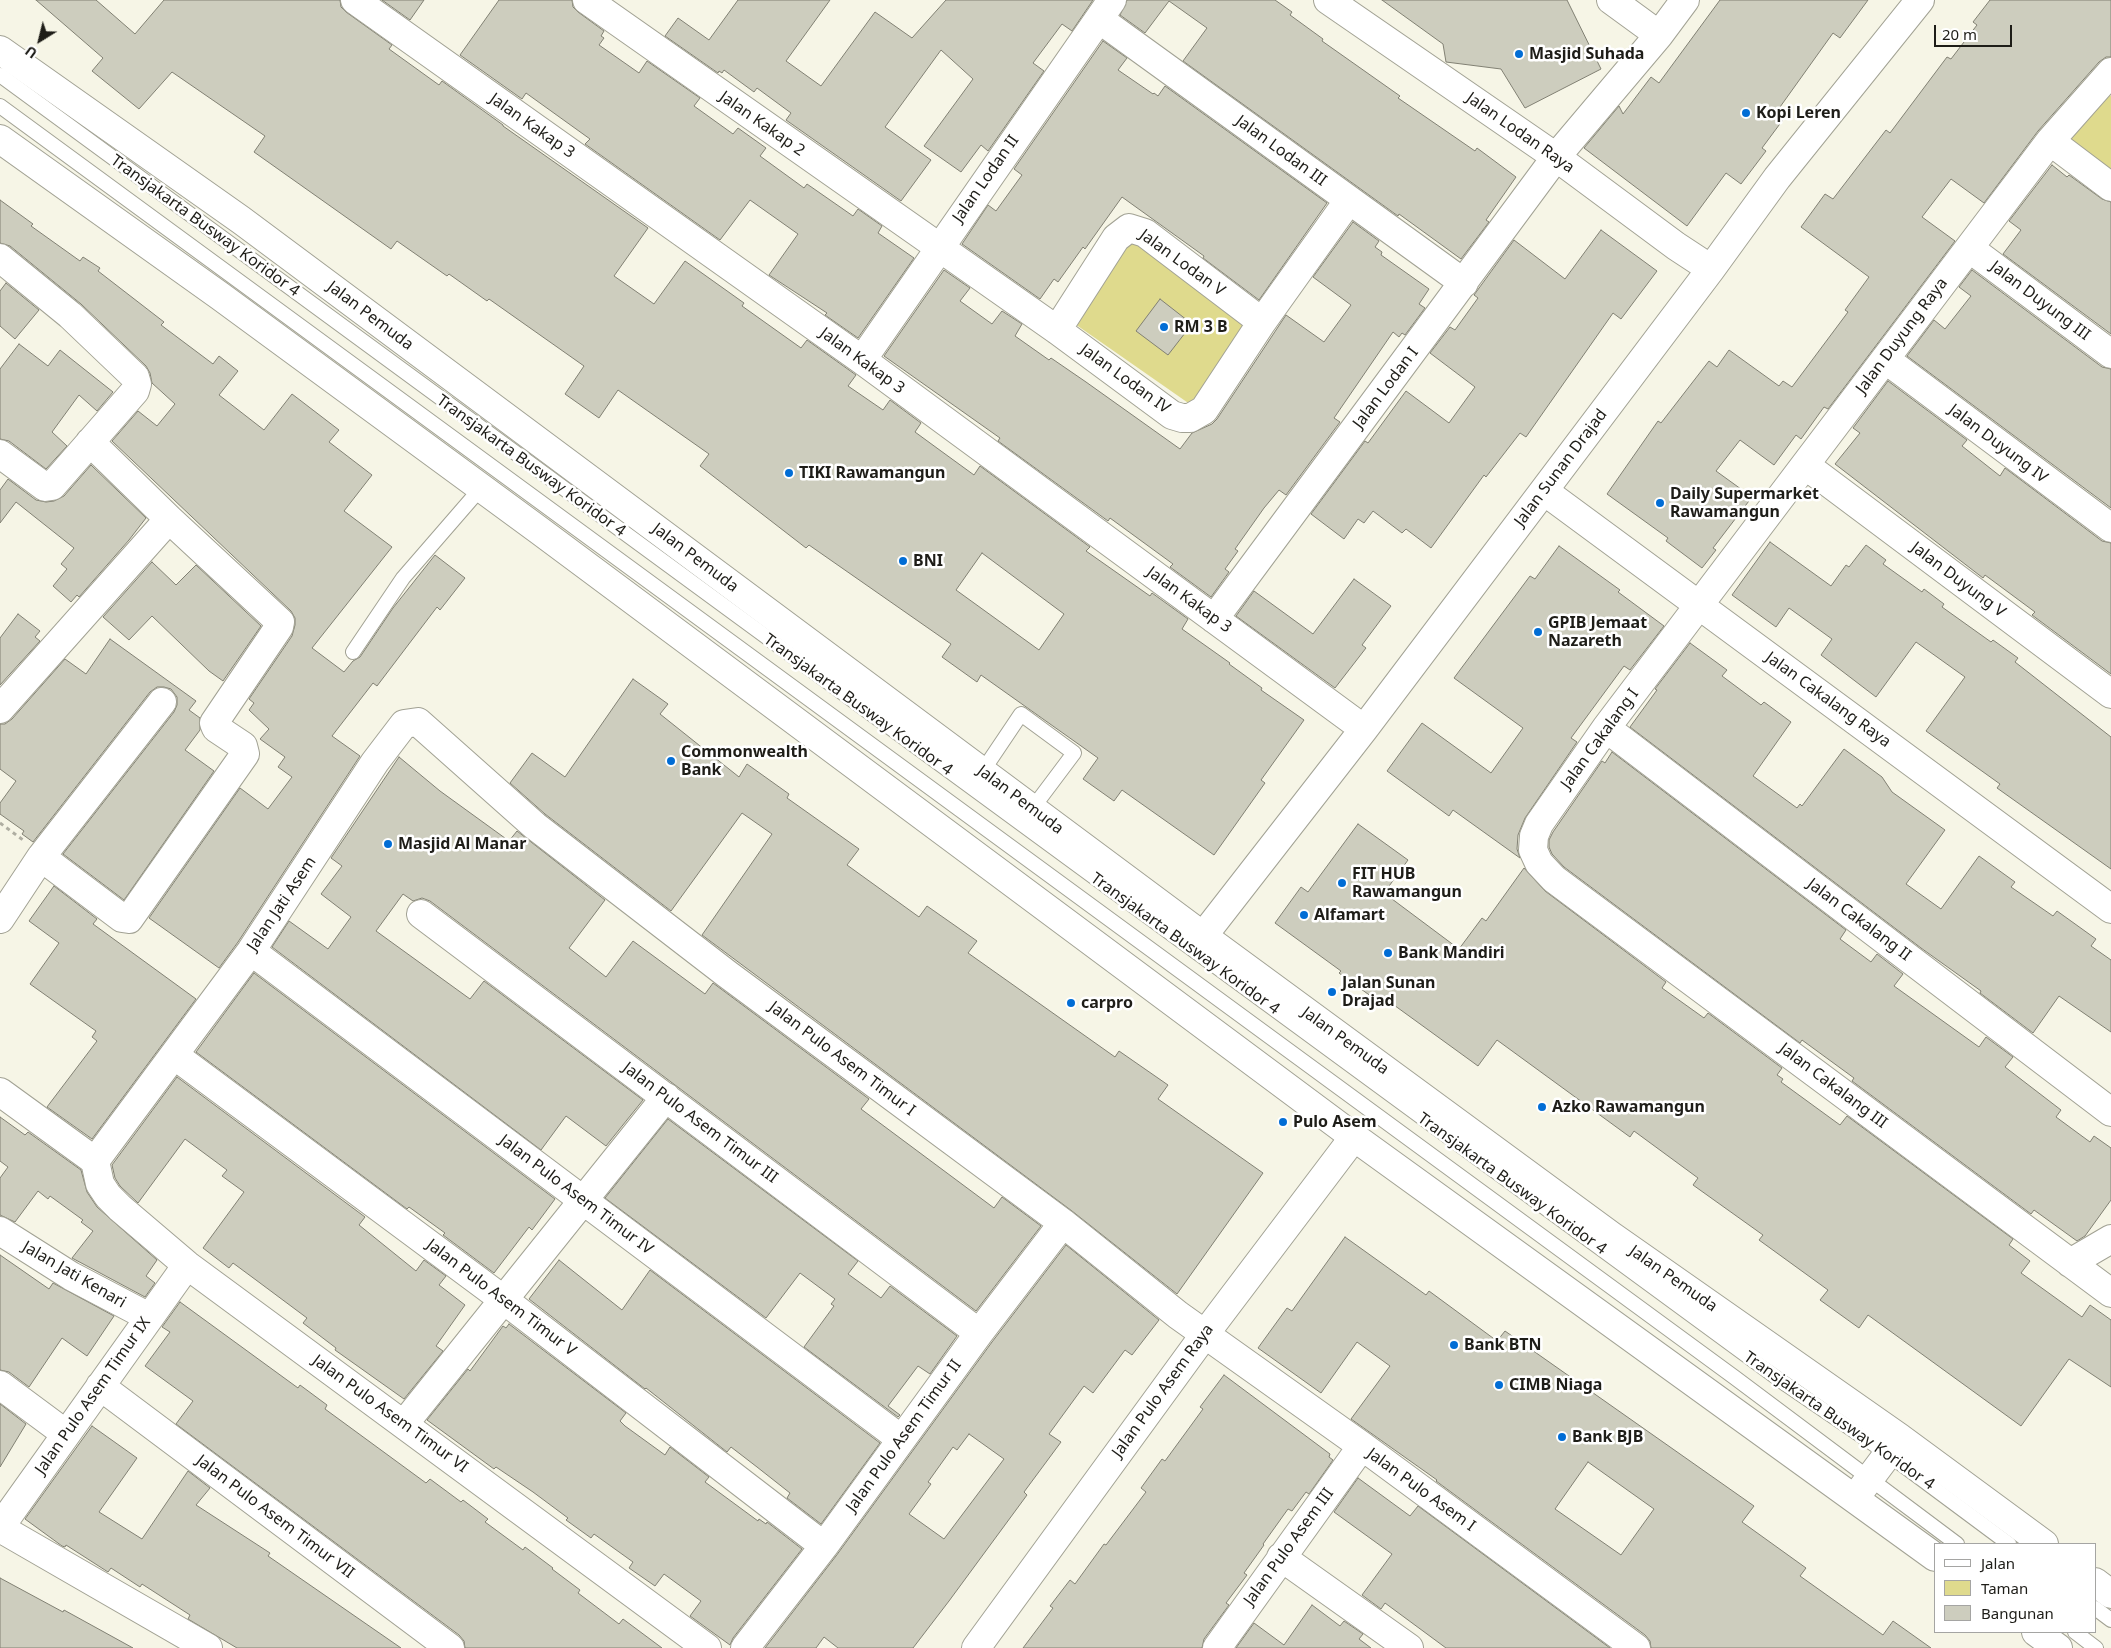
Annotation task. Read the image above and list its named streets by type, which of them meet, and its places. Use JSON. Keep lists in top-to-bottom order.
{
  "streets": {
    "street": [
      "Jalan Kakap 2",
      "Jalan Kakap 3",
      "Jalan Lodan Raya",
      "Jalan Lodan III",
      "Jalan Lodan II",
      "Jalan Lodan V",
      "Jalan Duyung III",
      "Jalan Pemuda",
      "Jalan Duyung Raya",
      "Jalan Lodan IV",
      "Jalan Lodan I",
      "Jalan Duyung IV",
      "Jalan Sunan Drajad",
      "Jalan Duyung V",
      "Jalan Cakalang Raya",
      "Jalan Cakalang I",
      "Jalan Jati Asem",
      "Jalan Cakalang II",
      "Jalan Pulo Asem Timur I",
      "Jalan Cakalang III",
      "Jalan Pulo Asem Timur III",
      "Jalan Pulo Asem Timur IV",
      "Jalan Jati Kenari",
      "Jalan Pulo Asem Timur V",
      "Jalan Pulo Asem Raya",
      "Jalan Pulo Asem Timur IX",
      "Jalan Pulo Asem Timur VI",
      "Jalan Pulo Asem Timur II",
      "Jalan Pulo Asem I",
      "Jalan Pulo Asem Timur VII",
      "Jalan Pulo Asem III"
    ],
    "lane": ["Transjakarta Busway Koridor 4"]
  },
  "crossings": [
    ["Jalan Kakap 2", "Jalan Lodan II"],
    ["Jalan Kakap 2", "Jalan Lodan IV"],
    ["Jalan Kakap 3", "Jalan Lodan II"],
    ["Jalan Kakap 3", "Jalan Lodan I"],
    ["Jalan Kakap 3", "Jalan Sunan Drajad"],
    ["Jalan Lodan Raya", "Jalan Lodan I"],
    ["Jalan Lodan Raya", "Jalan Sunan Drajad"],
    ["Jalan Lodan III", "Jalan Lodan II"],
    ["Jalan Lodan III", "Jalan Lodan IV"],
    ["Jalan Lodan III", "Jalan Lodan I"],
    ["Jalan Lodan II", "Jalan Lodan IV"],
    ["Transjakarta Busway Koridor 4", "Jalan Pemuda"],
    ["Jalan Lodan V", "Jalan Lodan IV"],
    ["Jalan Duyung III", "Jalan Duyung Raya"],
    ["Jalan Pemuda", "Jalan Sunan Drajad"],
    ["Jalan Duyung Raya", "Jalan Duyung IV"],
    ["Jalan Duyung Raya", "Jalan Duyung V"],
    ["Jalan Duyung Raya", "Jalan Cakalang Raya"],
    ["Jalan Duyung Raya", "Jalan Cakalang I"],
    ["Jalan Sunan Drajad", "Jalan Cakalang Raya"],
    ["Jalan Cakalang Raya", "Jalan Cakalang I"],
    ["Jalan Cakalang I", "Jalan Cakalang II"],
    ["Jalan Cakalang I", "Jalan Cakalang III"],
    ["Jalan Jati Asem", "Jalan Pulo Asem Timur I"],
    ["Jalan Jati Asem", "Jalan Pulo Asem Timur IV"],
    ["Jalan Jati Asem", "Jalan Pulo Asem Timur V"],
    ["Jalan Jati Asem", "Jalan Pulo Asem Timur VI"],
    ["Jalan Pulo Asem Timur I", "Jalan Pulo Asem Raya"],
    ["Jalan Pulo Asem Timur I", "Jalan Pulo Asem Timur II"],
    ["Jalan Pulo Asem Timur I", "Jalan Pulo Asem I"],
    ["Jalan Pulo Asem Timur III", "Jalan Pulo Asem Timur II"],
    ["Jalan Pulo Asem Timur IV", "Jalan Pulo Asem Timur II"],
    ["Jalan Jati Kenari", "Jalan Pulo Asem Timur IX"],
    ["Jalan Pulo Asem Timur V", "Jalan Pulo Asem Timur II"],
    ["Jalan Pulo Asem Raya", "Jalan Pulo Asem I"],
    ["Jalan Pulo Asem Timur IX", "Jalan Pulo Asem Timur VI"],
    ["Jalan Pulo Asem Timur IX", "Jalan Pulo Asem Timur VII"],
    ["Jalan Pulo Asem I", "Jalan Pulo Asem III"]
  ],
  "places": [
    "Masjid Suhada",
    "Kopi Leren",
    "RM 3 B",
    "TIKI Rawamangun",
    "Daily Supermarket Rawamangun",
    "BNI",
    "GPIB Jemaat Nazareth",
    "Commonwealth Bank",
    "Masjid Al Manar",
    "FIT HUB Rawamangun",
    "Alfamart",
    "Bank Mandiri",
    "Jalan Sunan Drajad",
    "carpro",
    "Azko Rawamangun",
    "Pulo Asem",
    "Bank BTN",
    "CIMB Niaga",
    "Bank BJB"
  ],
  "legend": ["Jalan", "Taman", "Bangunan"],
  "scale_bar": "20 m",
  "north": "bottom left"
}
